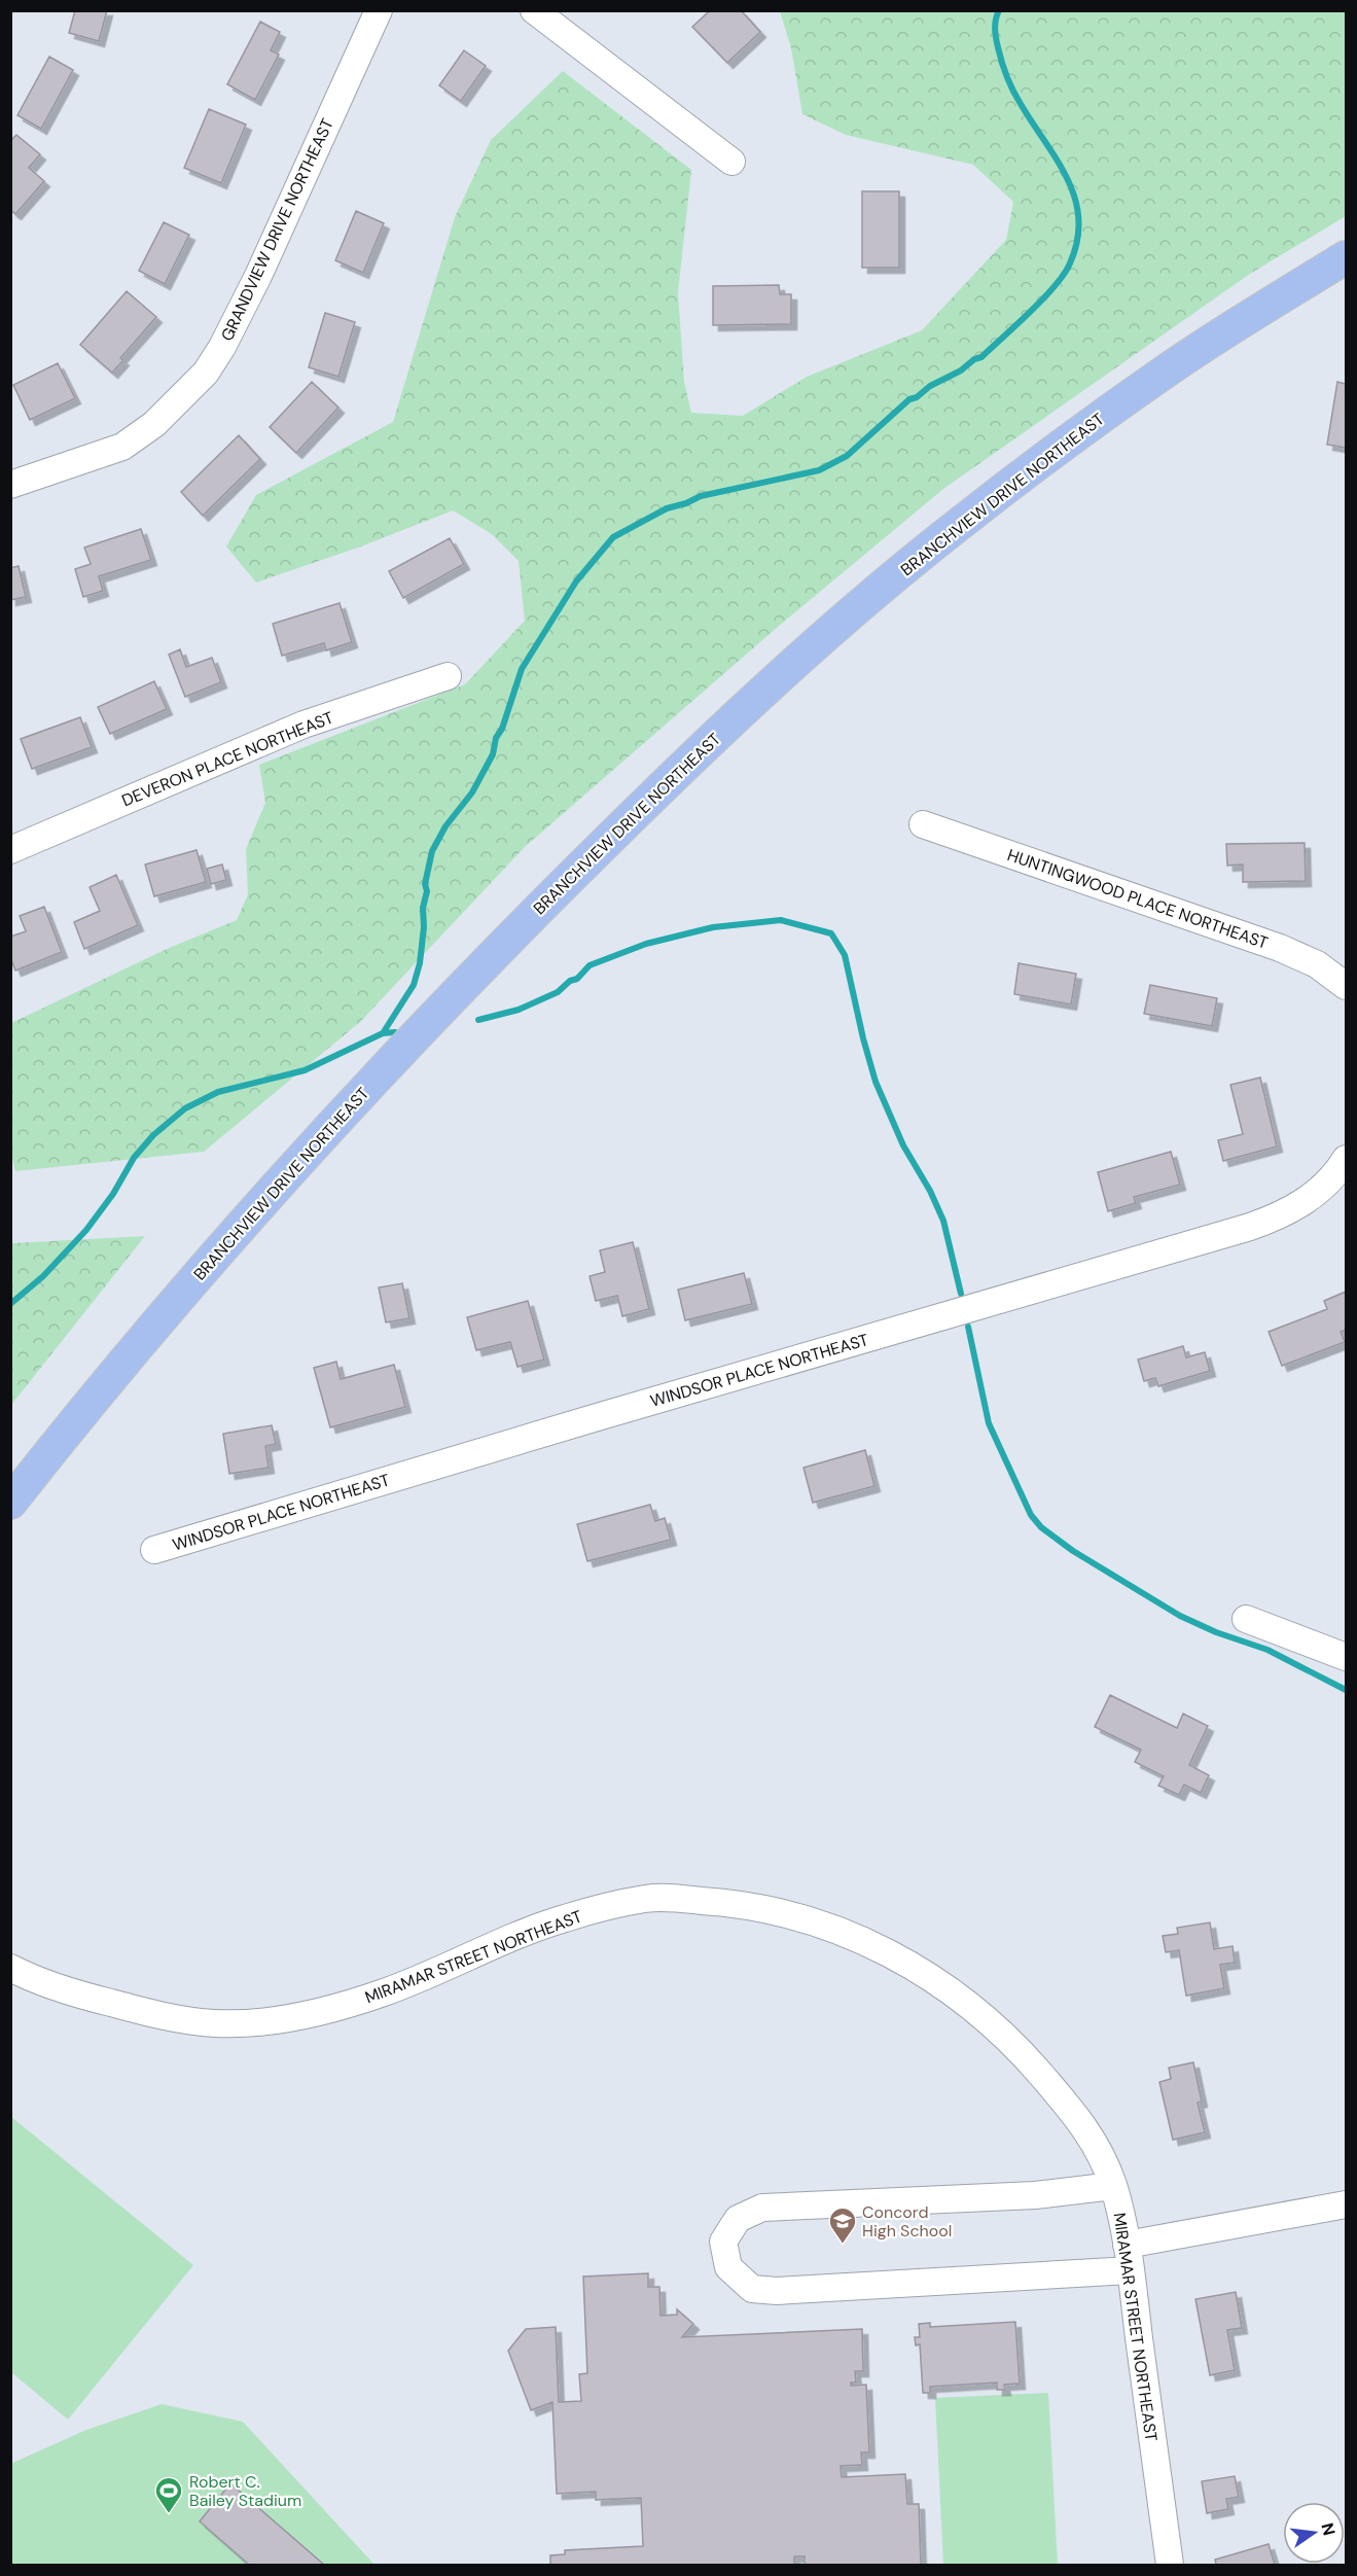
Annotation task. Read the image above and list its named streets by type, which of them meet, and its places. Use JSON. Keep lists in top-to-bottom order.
{
  "streets": {
    "main road": ["BRANCHVIEW DRIVE NORTHEAST"],
    "street": [
      "GRANDVIEW DRIVE NORTHEAST",
      "DEVERON PLACE NORTHEAST",
      "HUNTINGWOOD PLACE NORTHEAST",
      "WINDSOR PLACE NORTHEAST",
      "MIRAMAR STREET NORTHEAST"
    ]
  },
  "places": {
    "school or university": ["Concord High School"],
    "sports": ["Robert C. Bailey Stadium"]
  },
  "north": "right"
}
